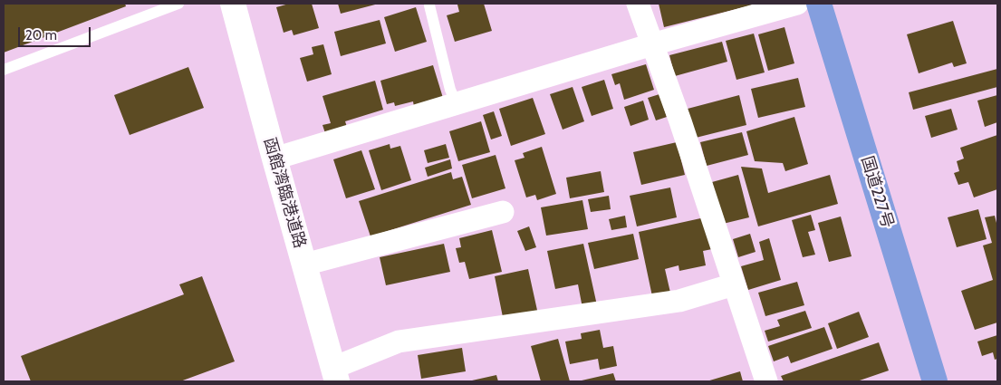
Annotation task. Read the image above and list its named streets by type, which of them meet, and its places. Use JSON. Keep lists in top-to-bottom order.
{
  "streets": {
    "highway": ["国道227号"],
    "street": ["函館湾臨港道路"]
  },
  "scale_bar": "20 m"
}
